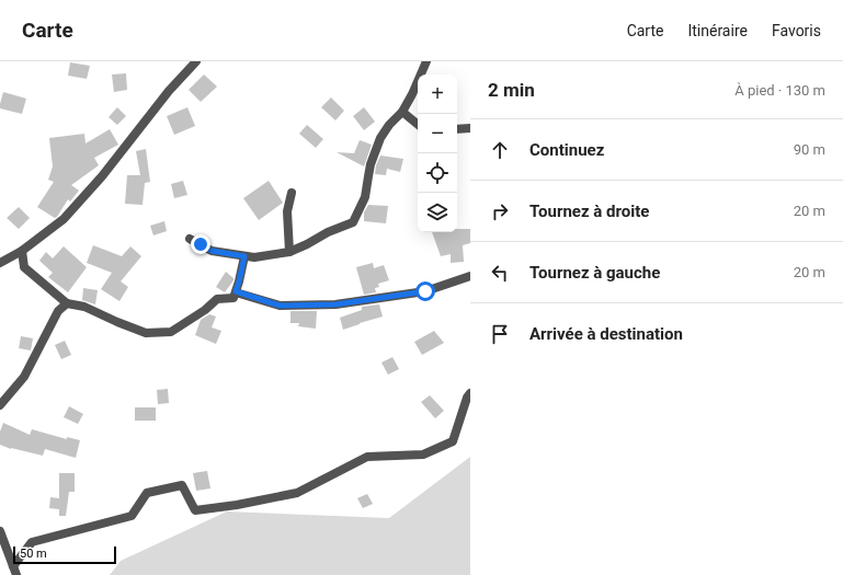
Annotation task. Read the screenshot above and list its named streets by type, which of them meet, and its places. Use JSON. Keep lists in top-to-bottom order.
{
  "scale_bar": "50 m",
  "page": {
    "header": "Carte",
    "nav": ["Carte", "Itinéraire", "Favoris"],
    "heading": ["2 min", "À pied · 130 m"],
    "map_buttons": ["+", "−"],
    "list": [
      ["Continuez", "90 m"],
      ["Tournez à droite", "20 m"],
      ["Tournez à gauche", "20 m"],
      "Arrivée à destination"
    ],
    "scale": "50 m"
  }
}
